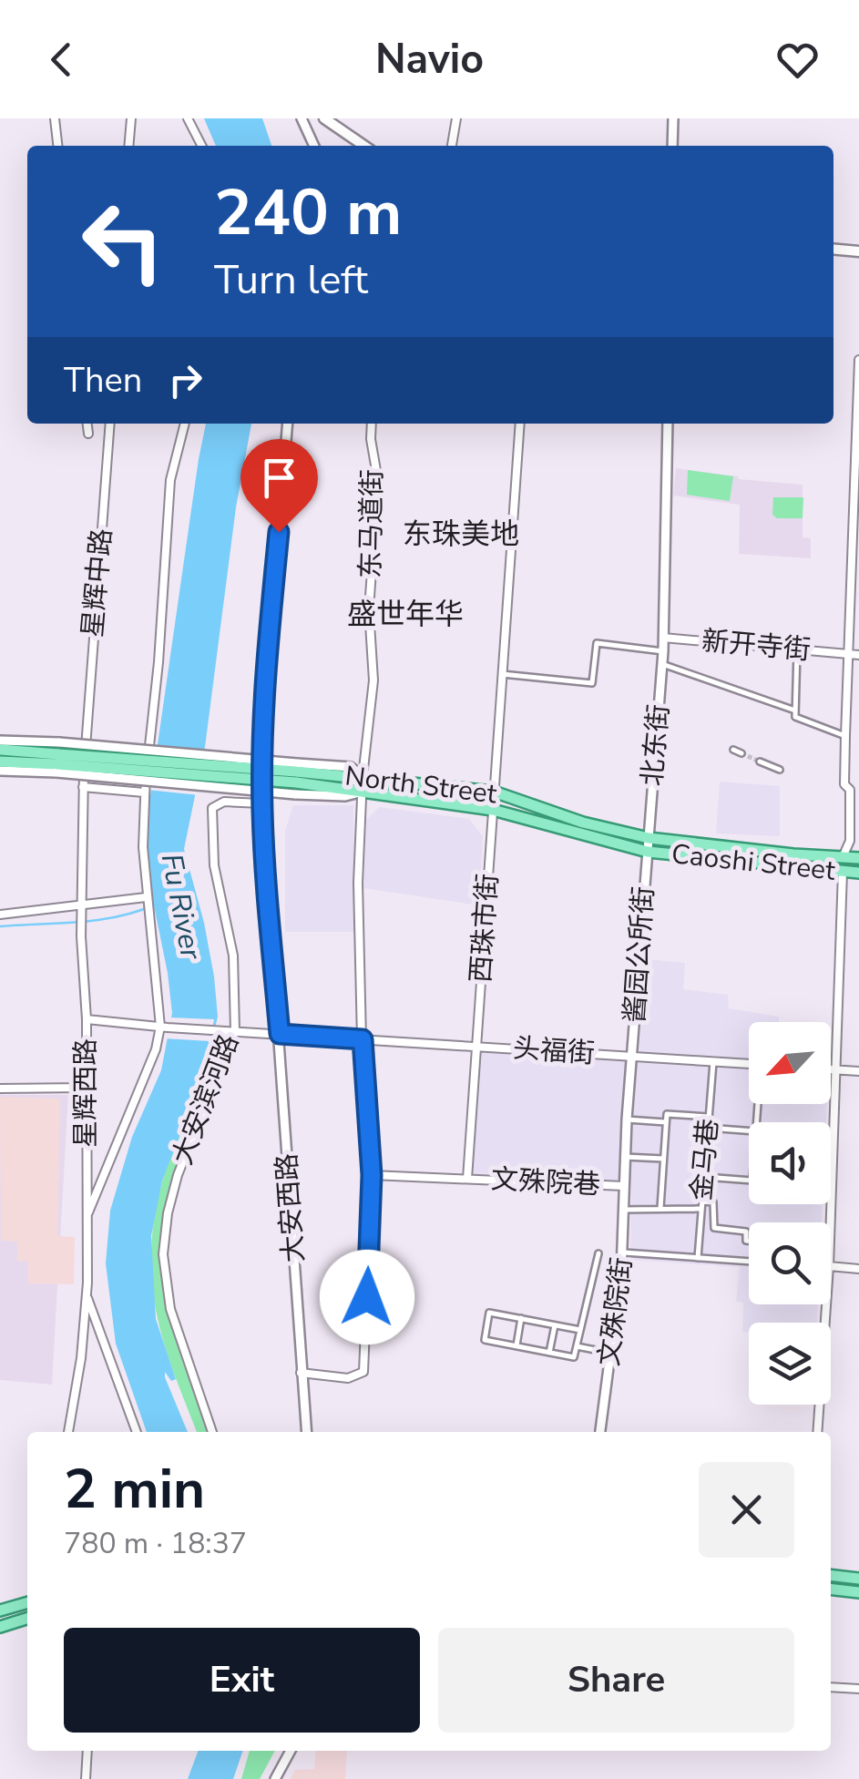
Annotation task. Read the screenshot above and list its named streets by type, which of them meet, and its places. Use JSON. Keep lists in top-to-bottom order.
{
  "streets": {
    "main road": ["North Street", "Caoshi Street"],
    "street": [
      "东马道街",
      "星辉中路",
      "新开寺街",
      "北东街",
      "西珠市街",
      "酱园公所街",
      "头福街",
      "星辉西路",
      "大安滨河路",
      "金马巷",
      "文殊院巷",
      "大安西路",
      "文殊院街"
    ]
  },
  "crossings": [
    ["东马道街", "North Street"],
    ["东马道街", "头福街"],
    ["东马道街", "文殊院巷"],
    ["东马道街", "大安西路"],
    ["星辉中路", "星辉西路"],
    ["新开寺街", "北东街"],
    ["北东街", "North Street"],
    ["北东街", "Caoshi Street"],
    ["北东街", "酱园公所街"],
    ["North Street", "Caoshi Street"],
    ["North Street", "西珠市街"],
    ["North Street", "酱园公所街"],
    ["Caoshi Street", "酱园公所街"],
    ["西珠市街", "头福街"],
    ["西珠市街", "文殊院巷"],
    ["酱园公所街", "头福街"],
    ["酱园公所街", "文殊院街"],
    ["头福街", "星辉西路"],
    ["头福街", "大安滨河路"],
    ["头福街", "金马巷"],
    ["头福街", "大安西路"],
    ["大安滨河路", "大安西路"],
    ["文殊院巷", "文殊院街"]
  ],
  "districts": ["东珠美地", "盛世年华"],
  "water": ["Fu River"],
  "north": "bottom left",
  "page": {
    "header": "Navio",
    "turn": ["240 m", "Turn left"],
    "then": "Then",
    "heading": ["2 min", "780 m · 18:37"],
    "buttons": ["Exit", "Share"]
  }
}
